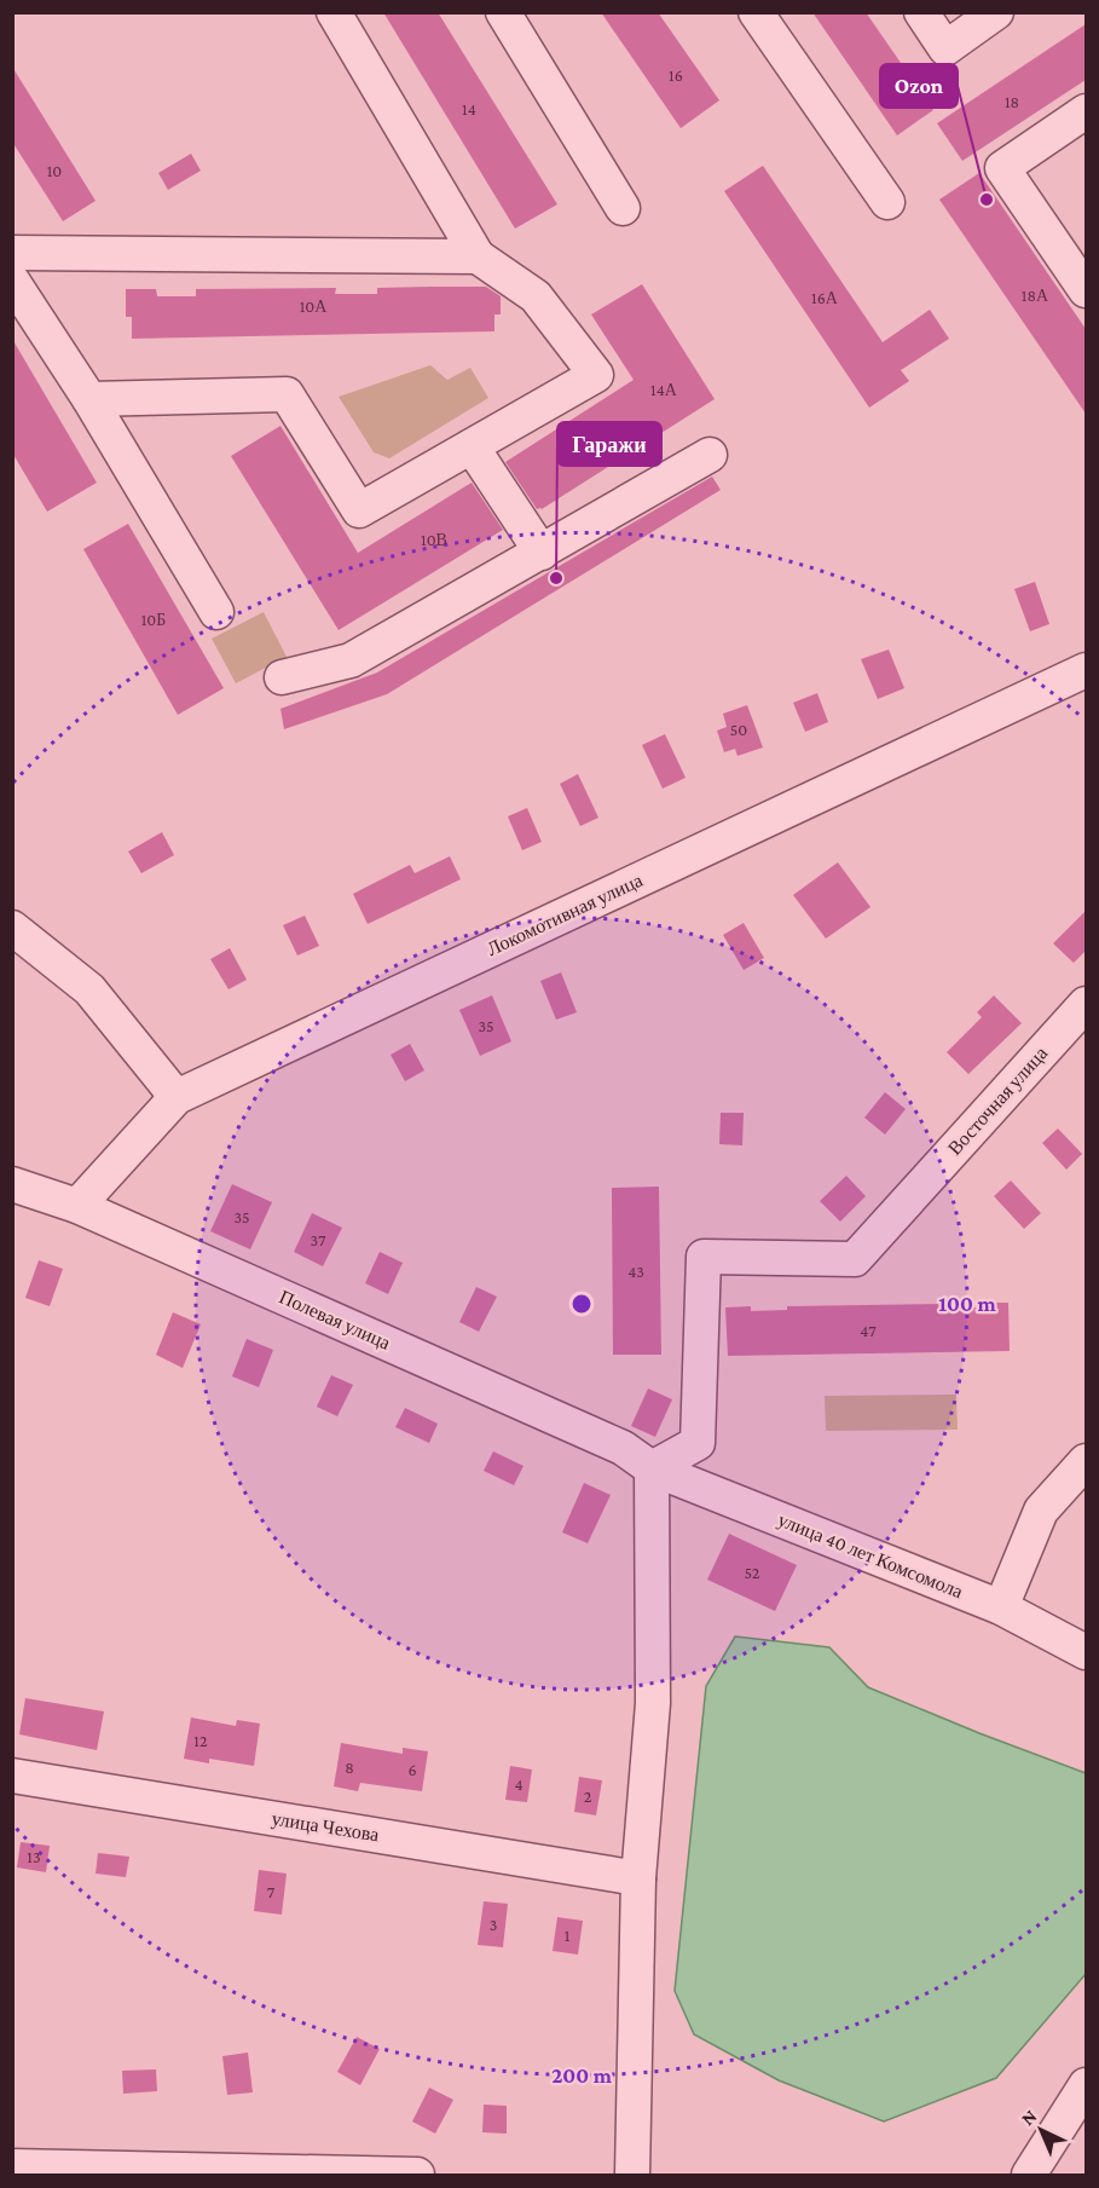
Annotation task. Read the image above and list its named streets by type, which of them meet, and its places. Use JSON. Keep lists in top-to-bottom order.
{
  "streets": {
    "street": [
      "Локомотивная улица",
      "Восточная улица",
      "Полевая улица",
      "улица 40 лет Комсомола",
      "улица Чехова"
    ]
  },
  "crossings": [
    ["Локомотивная улица", "Полевая улица"],
    ["Восточная улица", "Полевая улица"],
    ["Восточная улица", "улица 40 лет Комсомола"],
    ["Полевая улица", "улица 40 лет Комсомола"]
  ],
  "places": ["Ozon", "Гаражи"],
  "house_numbers": [
    "16",
    "18",
    "14",
    "10",
    "18А",
    "16А",
    "10А",
    "14А",
    "10В",
    "10Б",
    "50",
    "35",
    "35",
    "37",
    "43",
    "47",
    "52",
    "12",
    "8",
    "6",
    "4",
    "2",
    "13",
    "7",
    "3",
    "1"
  ],
  "north": "top left",
  "rings": ["100 m", "200 m"]
}
